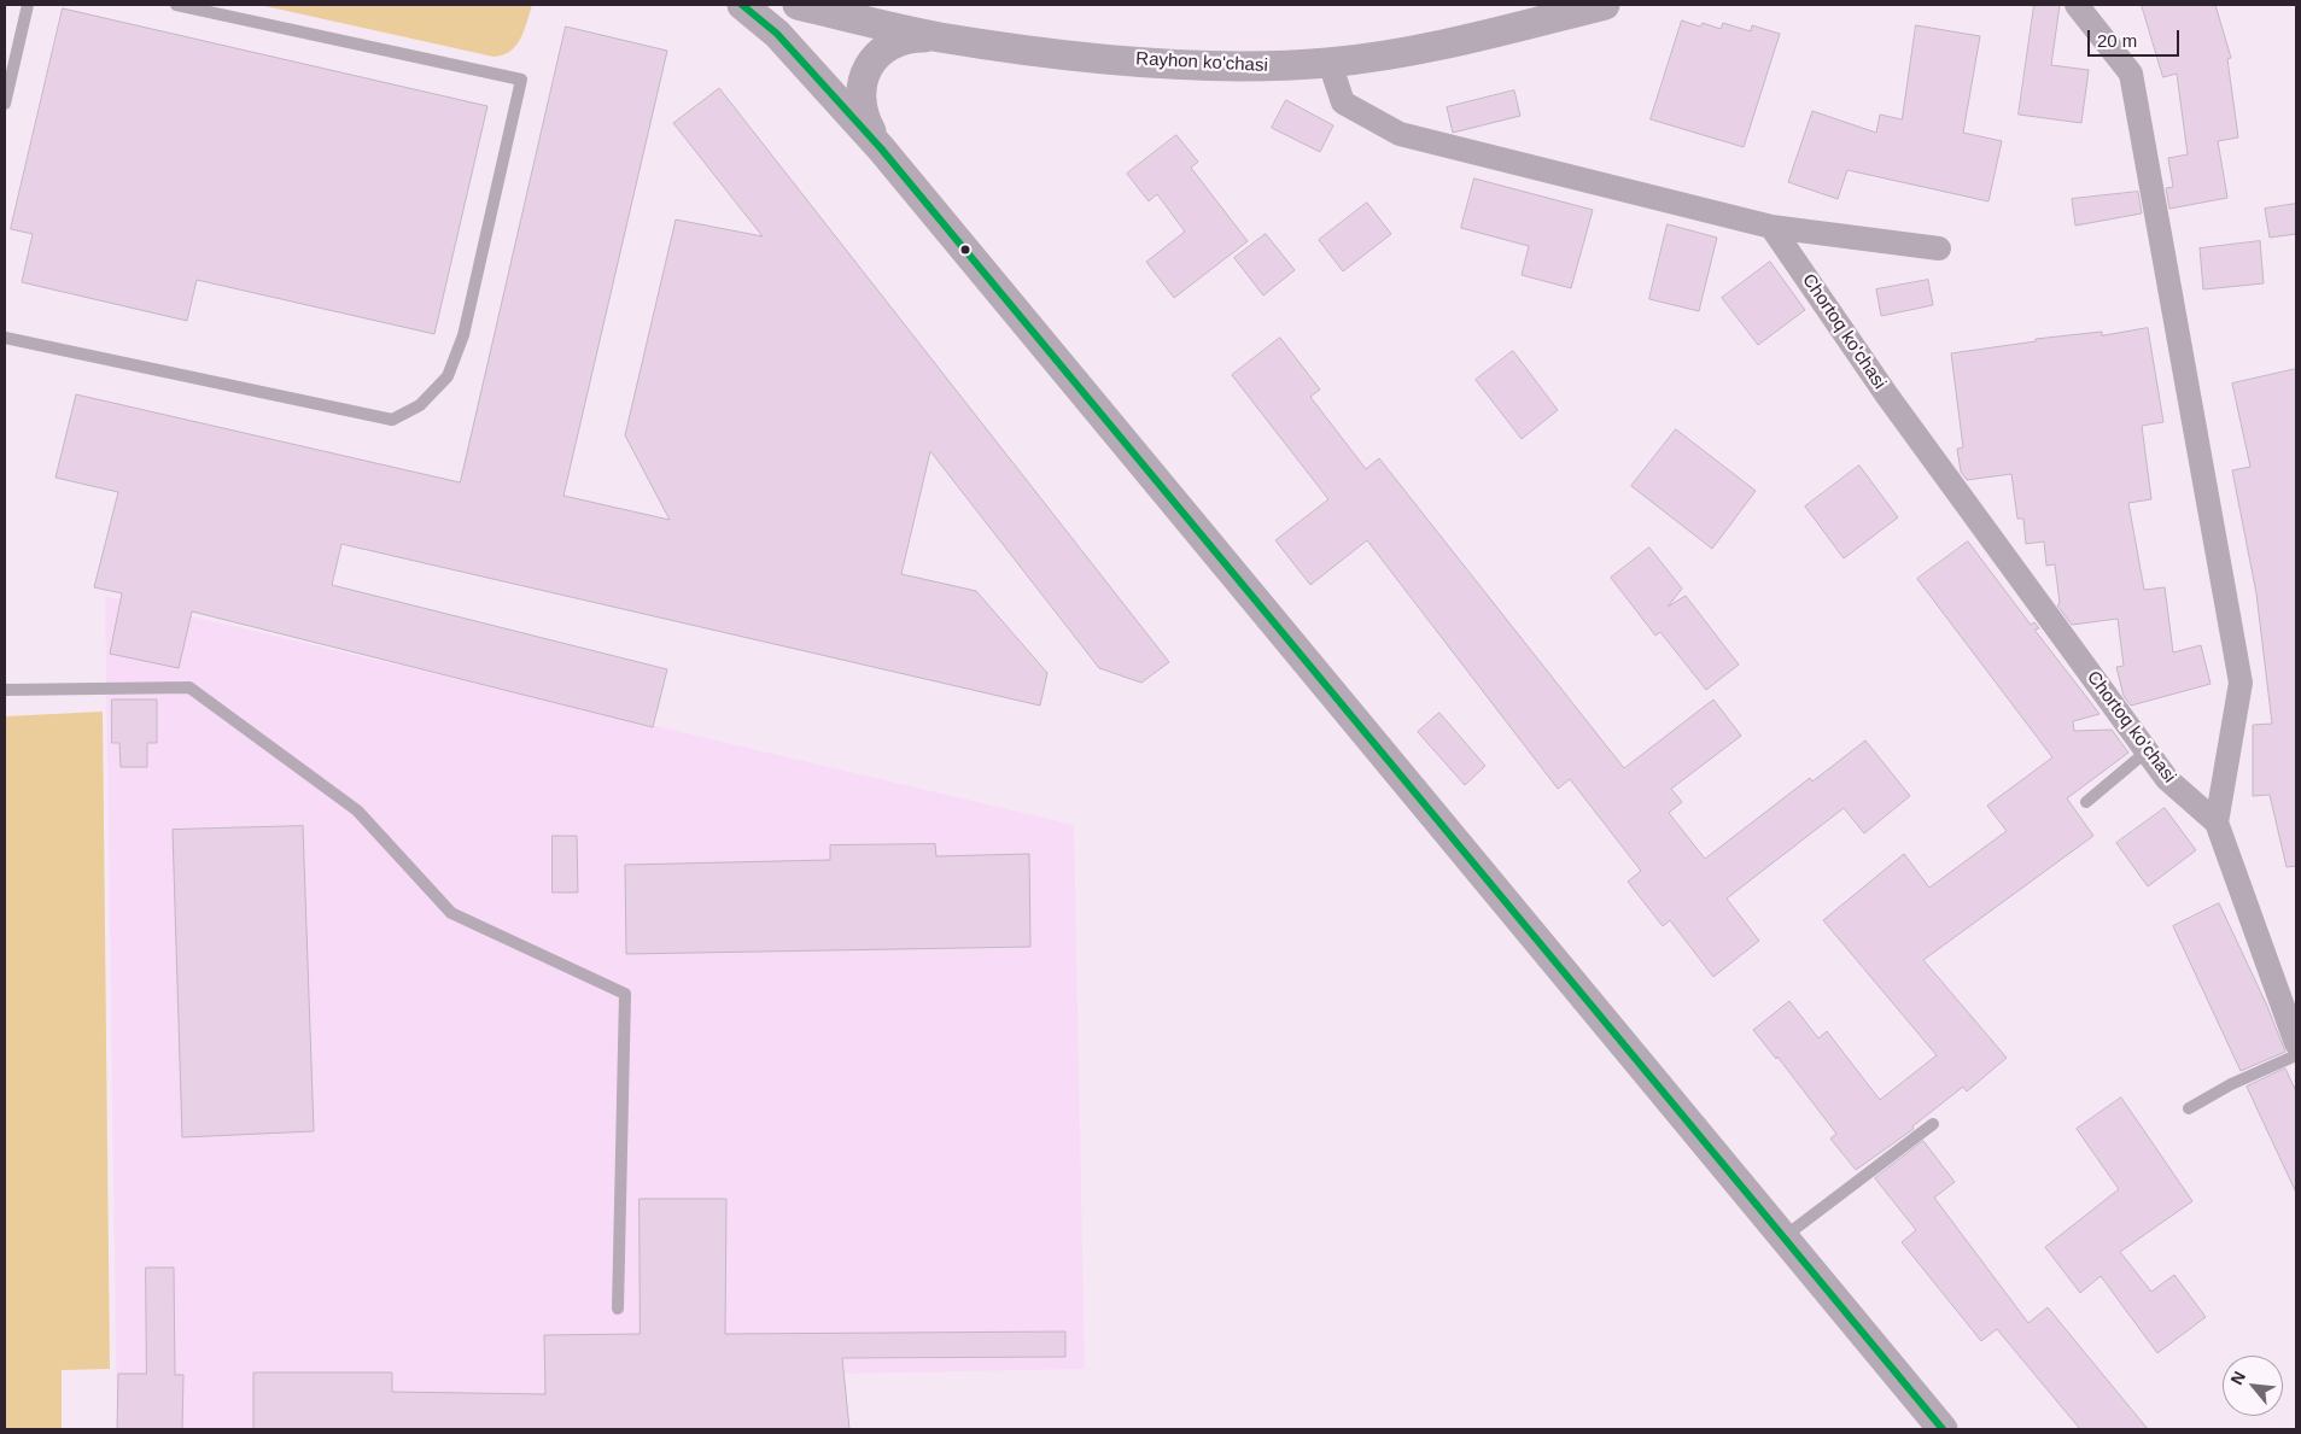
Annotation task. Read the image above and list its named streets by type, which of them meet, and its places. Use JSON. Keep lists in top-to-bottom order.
{
  "streets": {
    "street": ["Rayhon ko'chasi", "Chortoq ko'chasi"]
  },
  "scale_bar": "20 m",
  "north": "top left"
}
